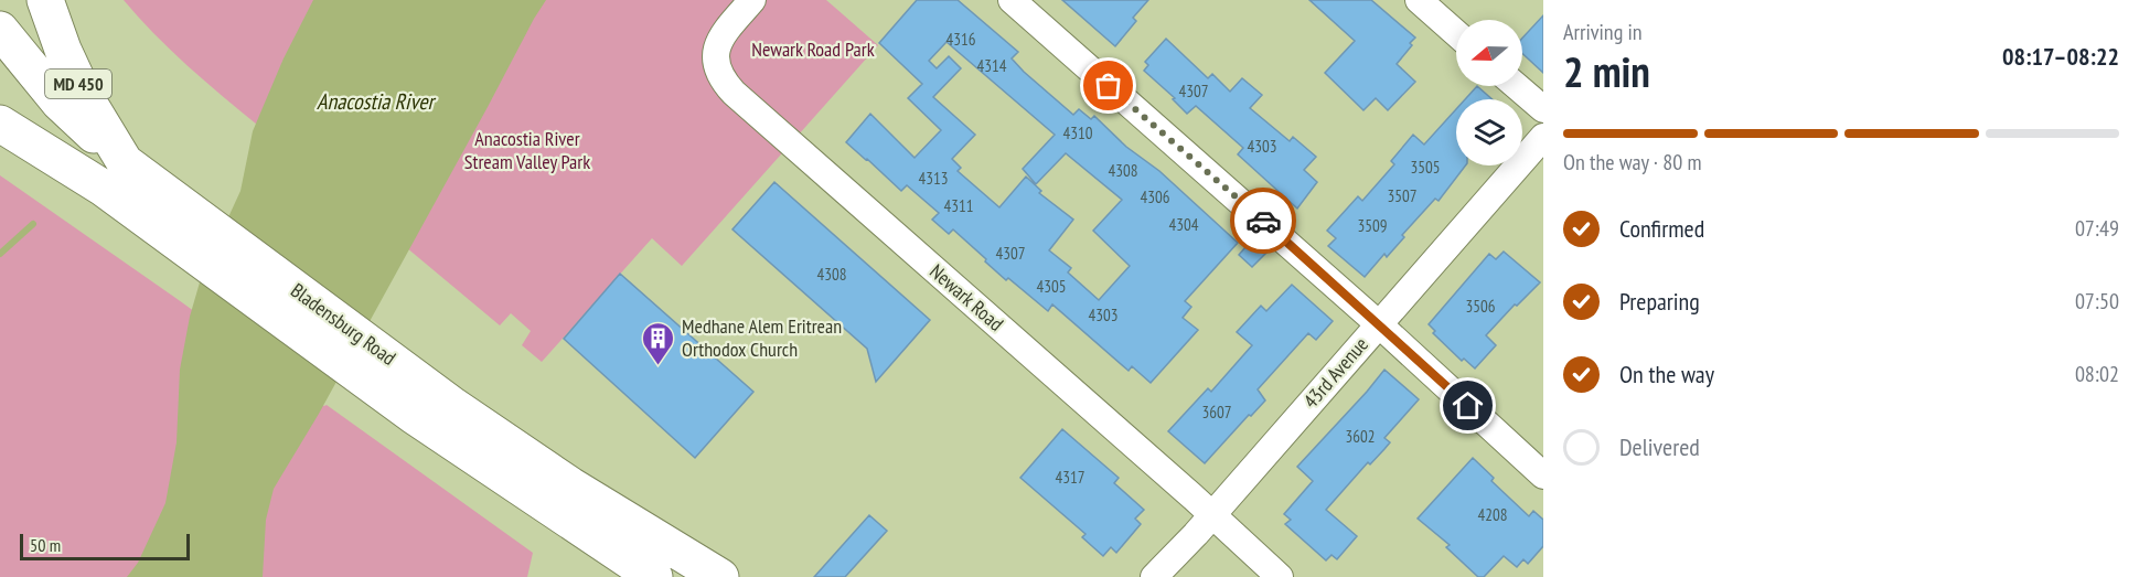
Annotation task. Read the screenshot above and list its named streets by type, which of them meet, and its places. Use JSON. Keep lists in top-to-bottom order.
{
  "streets": {
    "main road": ["MD 450", "Bladensburg Road"],
    "street": ["Newark Road", "43rd Avenue"]
  },
  "crossings": [
    ["Newark Road", "43rd Avenue"]
  ],
  "water": ["Anacostia River"],
  "parks": ["Newark Road Park", "Anacostia River Stream Valley Park"],
  "places": {
    "building": ["Medhane Alem Eritrean Orthodox Church"]
  },
  "house_numbers": [
    "4316",
    "4314",
    "4307",
    "4310",
    "4303",
    "3505",
    "4308",
    "4313",
    "3507",
    "4306",
    "4311",
    "4304",
    "3509",
    "4307",
    "4308",
    "4305",
    "3506",
    "4303",
    "3607",
    "3602",
    "4317",
    "4208"
  ],
  "scale_bar": "50 m",
  "north": "left",
  "page": {
    "heading": ["2 min", "Arriving in", "08:17–08:22"],
    "bar": "On the way · 80 m",
    "list": [
      ["Confirmed", "07:49"],
      ["Preparing", "07:50"],
      ["On the way", "08:02"],
      "Delivered"
    ],
    "scale": "50 m"
  }
}
